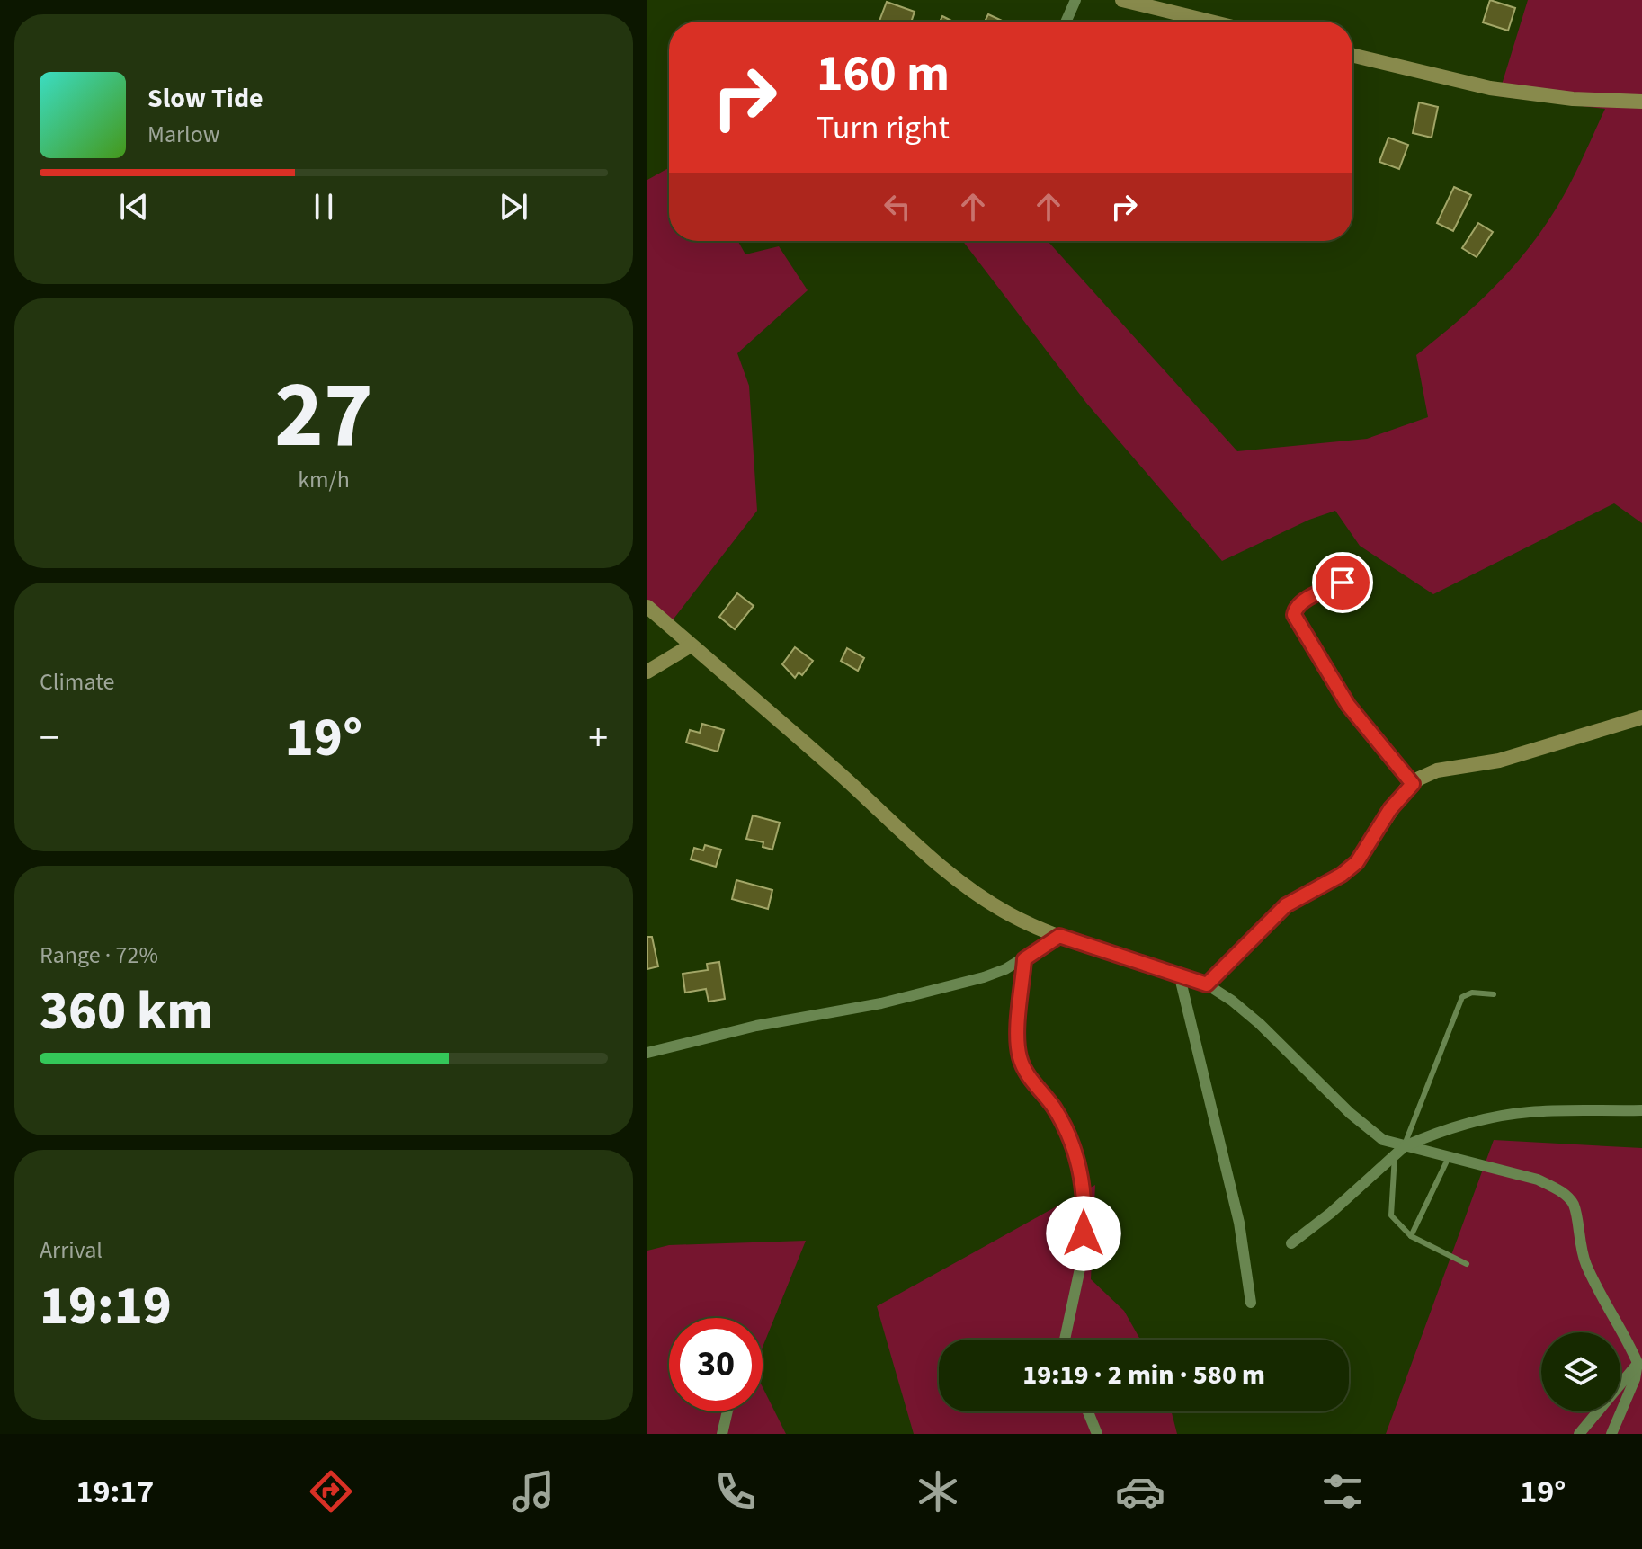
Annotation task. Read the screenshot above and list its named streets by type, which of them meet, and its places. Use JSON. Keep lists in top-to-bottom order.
{
  "page": {
    "turn": ["160 m", "Turn right"],
    "song": ["Slow Tide", "Marlow"],
    "tile": [
      ["27", "km/h"],
      "Climate",
      ["Range · 72%", "360 km"],
      ["Arrival", "19:19"]
    ],
    "heat": ["−", "19°", "+"],
    "limit": "30",
    "trip": "19:19 · 2 min · 580 m",
    "tabs": ["19:17", "19°"]
  }
}
